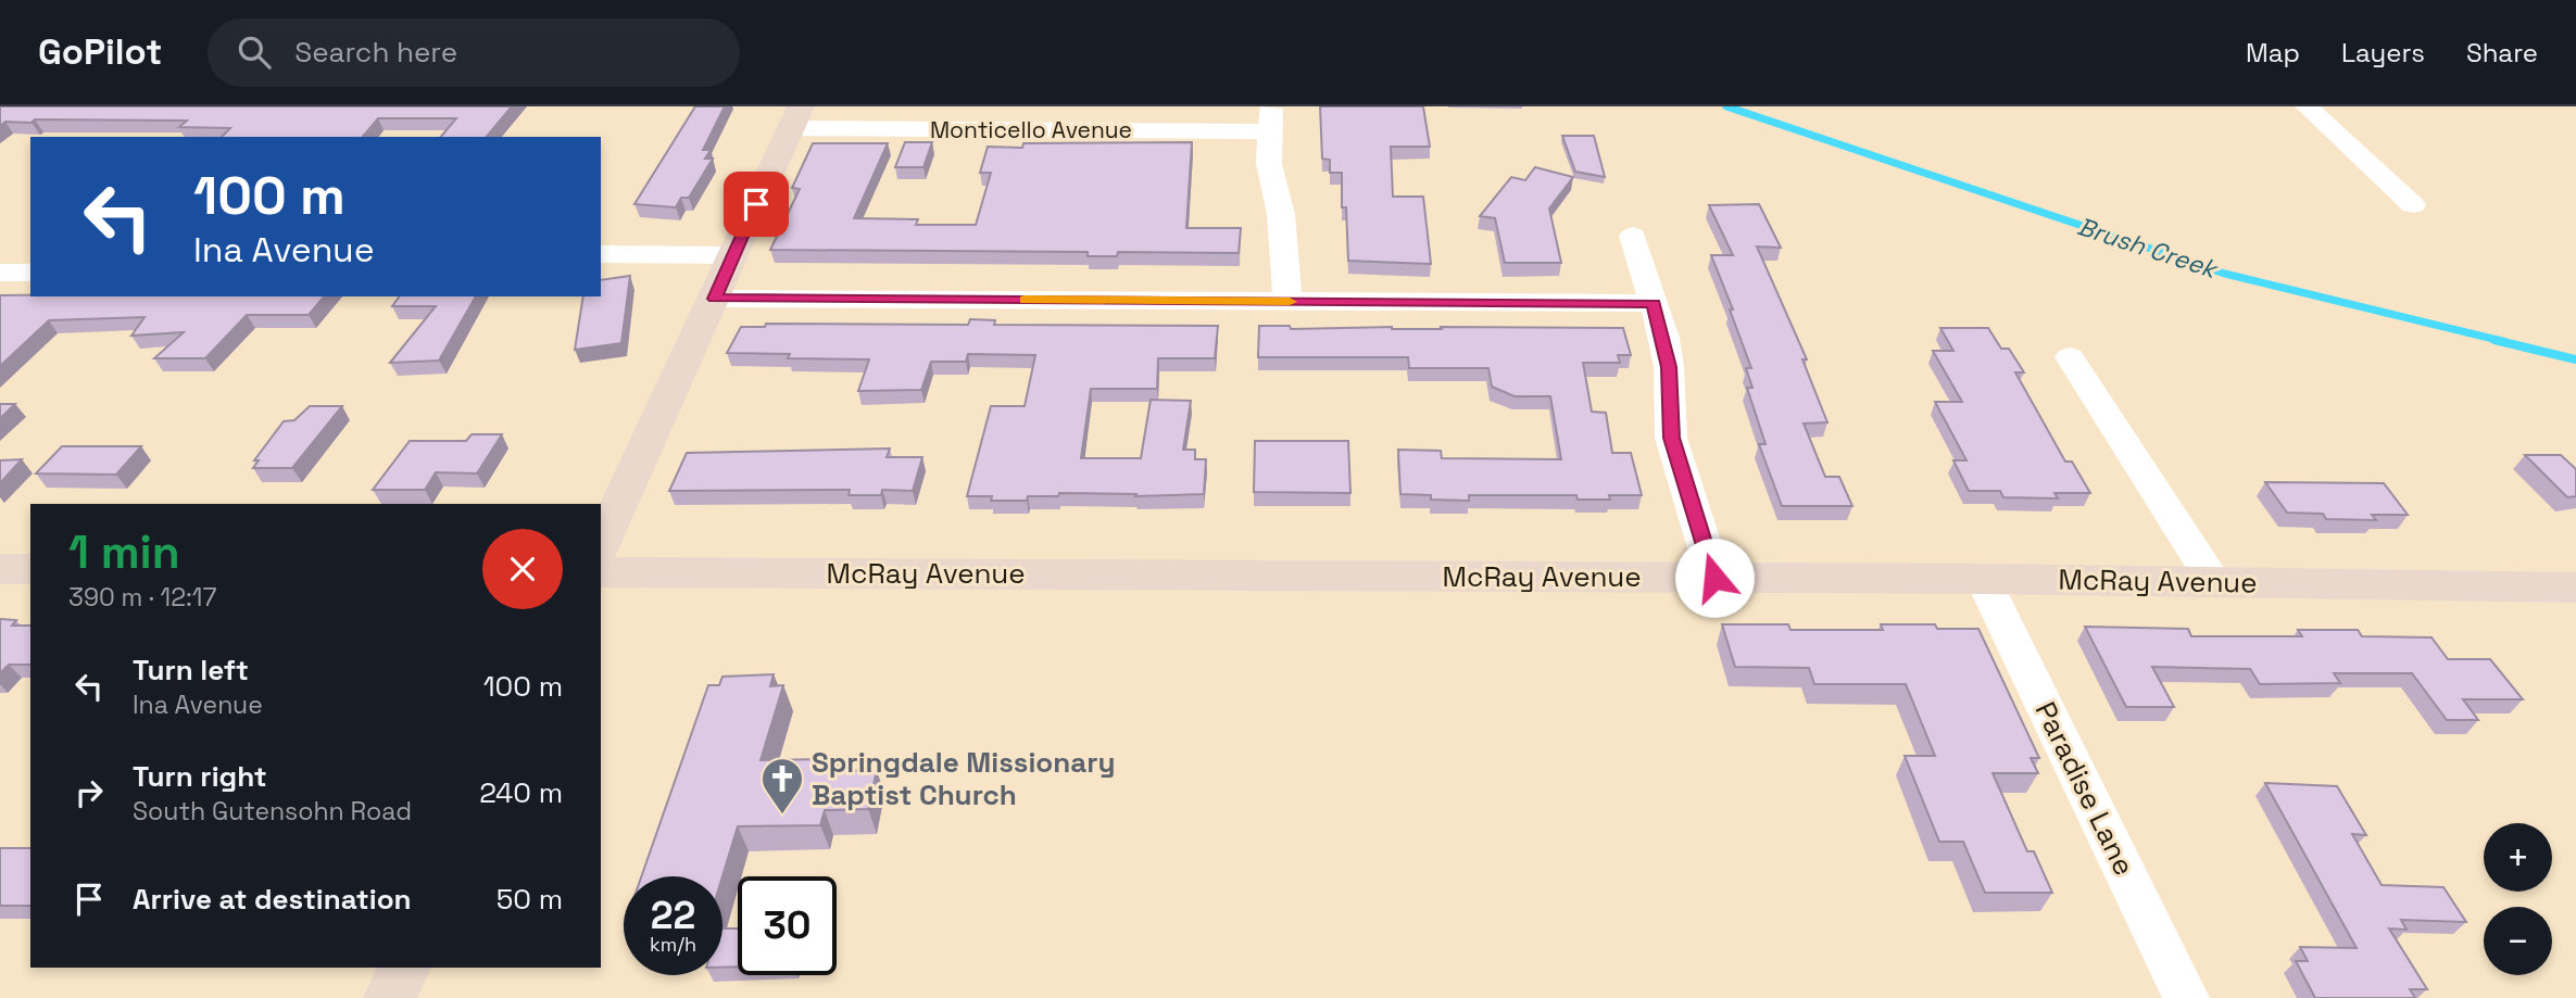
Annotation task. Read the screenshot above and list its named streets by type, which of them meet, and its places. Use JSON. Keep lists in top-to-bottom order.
{
  "streets": {
    "street": ["Monticello Avenue", "McRay Avenue", "Paradise Lane"]
  },
  "crossings": [
    ["McRay Avenue", "Paradise Lane"]
  ],
  "water": ["Brush Creek"],
  "places": {
    "church": ["Springdale Missionary Baptist Church"]
  },
  "page": {
    "header": "GoPilot",
    "search": "Search here",
    "nav": ["Map", "Layers", "Share"],
    "turn": ["100 m", "Ina Avenue"],
    "heading": ["1 min", "390 m · 12:17"],
    "list": [
      {
        "name": "Turn left",
        "note": "Ina Avenue",
        "value": "100 m"
      },
      {
        "name": "Turn right",
        "note": "South Gutensohn Road",
        "value": "240 m"
      },
      {
        "name": "Arrive at destination",
        "value": "50 m"
      }
    ],
    "map_buttons": ["+", "−"],
    "speed": "22 km/h",
    "limit": "30"
  }
}
